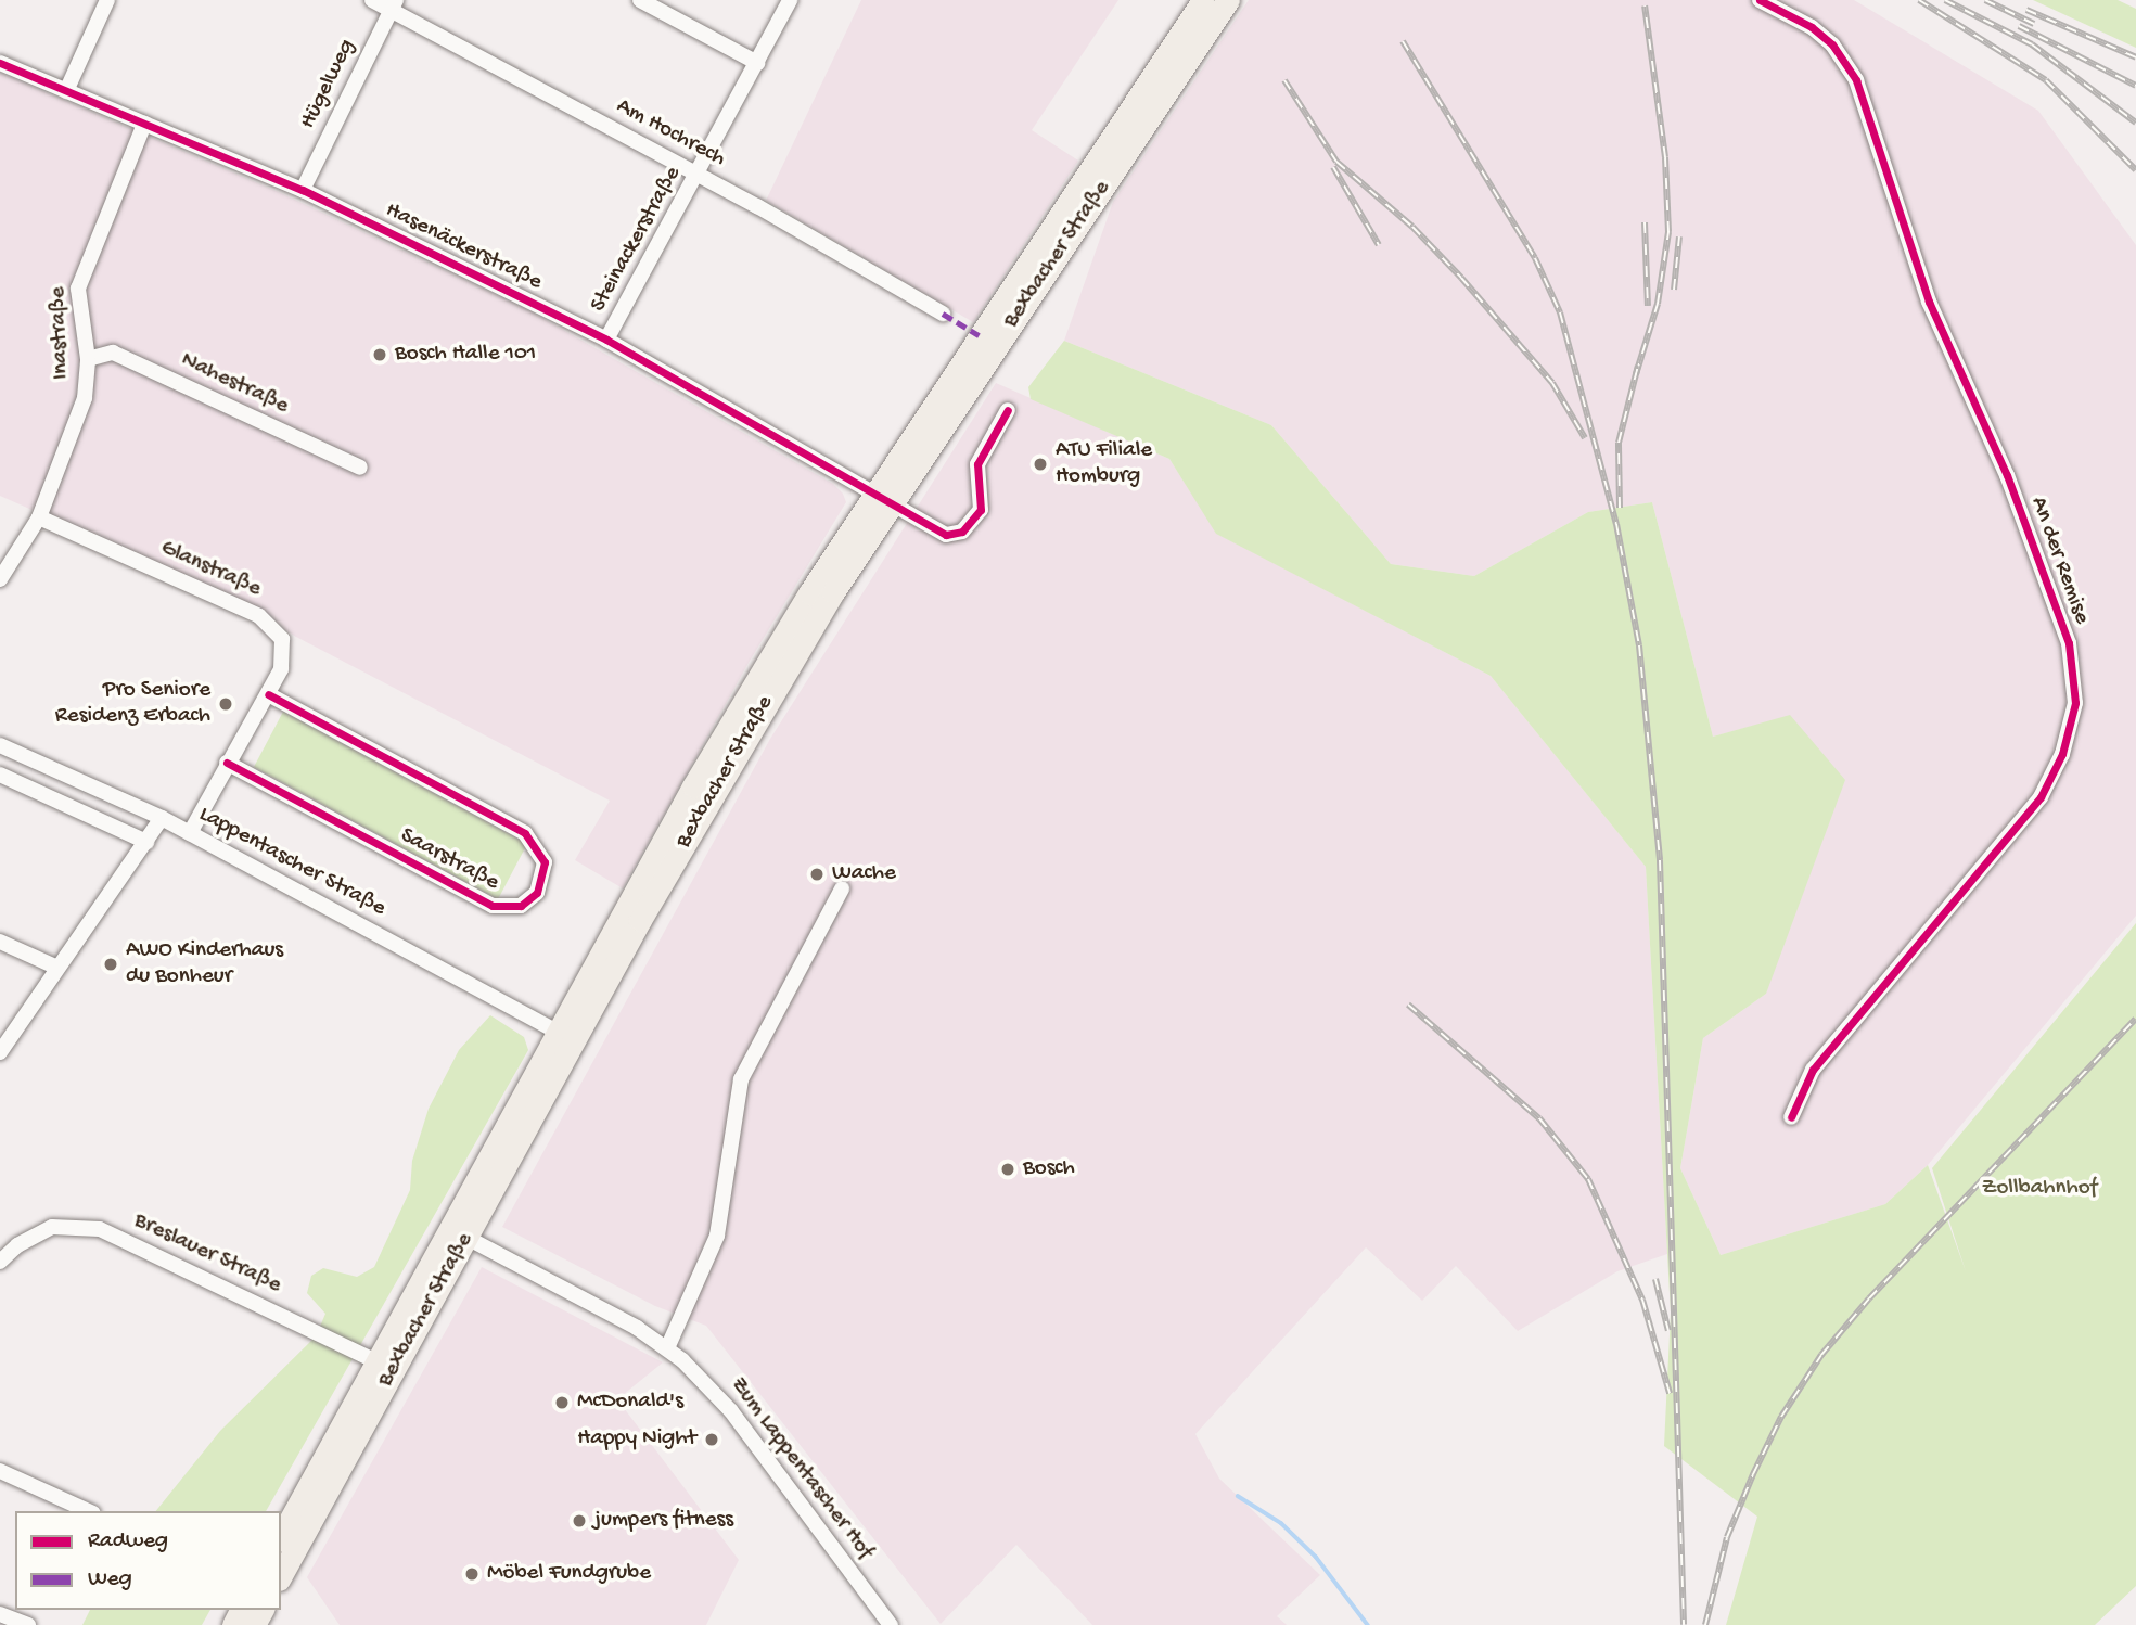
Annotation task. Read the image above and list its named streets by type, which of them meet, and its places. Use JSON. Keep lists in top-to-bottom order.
{
  "streets": {
    "main road": ["Bexbacher Straße"],
    "street": [
      "Hügelweg",
      "Am Hochrech",
      "Steinackerstraße",
      "Hasenäckerstraße",
      "Inastraße",
      "Nahestraße",
      "An der Remise",
      "Glanstraße",
      "Saarstraße",
      "Lappentascher Straße",
      "Breslauer Straße",
      "Zum Lappentascher Hof"
    ]
  },
  "crossings": [
    ["Hügelweg", "Am Hochrech"],
    ["Hügelweg", "Hasenäckerstraße"],
    ["Am Hochrech", "Steinackerstraße"],
    ["Steinackerstraße", "Hasenäckerstraße"],
    ["Hasenäckerstraße", "Bexbacher Straße"],
    ["Hasenäckerstraße", "Inastraße"],
    ["Bexbacher Straße", "Lappentascher Straße"],
    ["Bexbacher Straße", "Breslauer Straße"],
    ["Bexbacher Straße", "Zum Lappentascher Hof"],
    ["Inastraße", "Nahestraße"],
    ["Inastraße", "Glanstraße"],
    ["Glanstraße", "Saarstraße"],
    ["Glanstraße", "Lappentascher Straße"]
  ],
  "parks": ["Zollbahnhof"],
  "places": [
    "Bosch Halle 101",
    "ATU Filiale Homburg",
    "Pro Seniore Residenz Erbach",
    "Wache",
    "AWO Kinderhaus du Bonheur",
    "Bosch",
    "McDonald's",
    "Happy Night",
    "jumpers fitness",
    "Möbel Fundgrube"
  ],
  "legend": ["Radweg", "Weg"]
}
